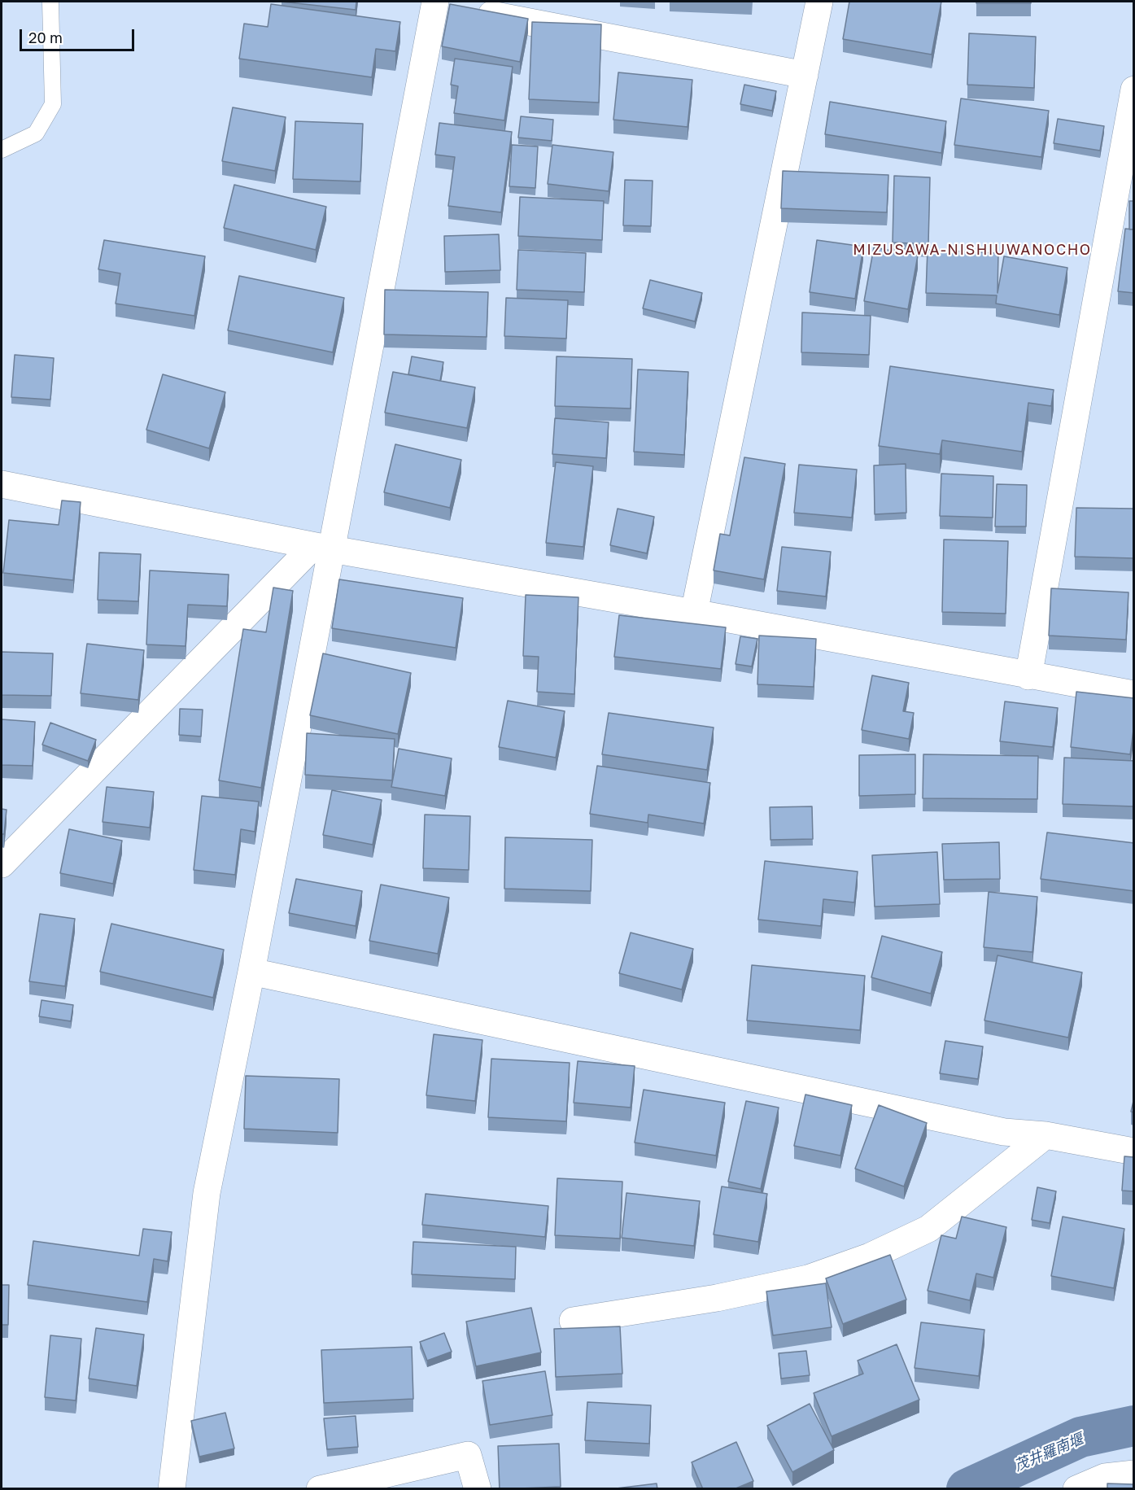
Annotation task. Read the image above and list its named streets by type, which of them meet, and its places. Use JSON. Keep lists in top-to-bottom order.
{
  "districts": ["MIZUSAWA-NISHIUWANOCHO"],
  "water": ["茂井羅南堰"],
  "scale_bar": "20 m"
}
